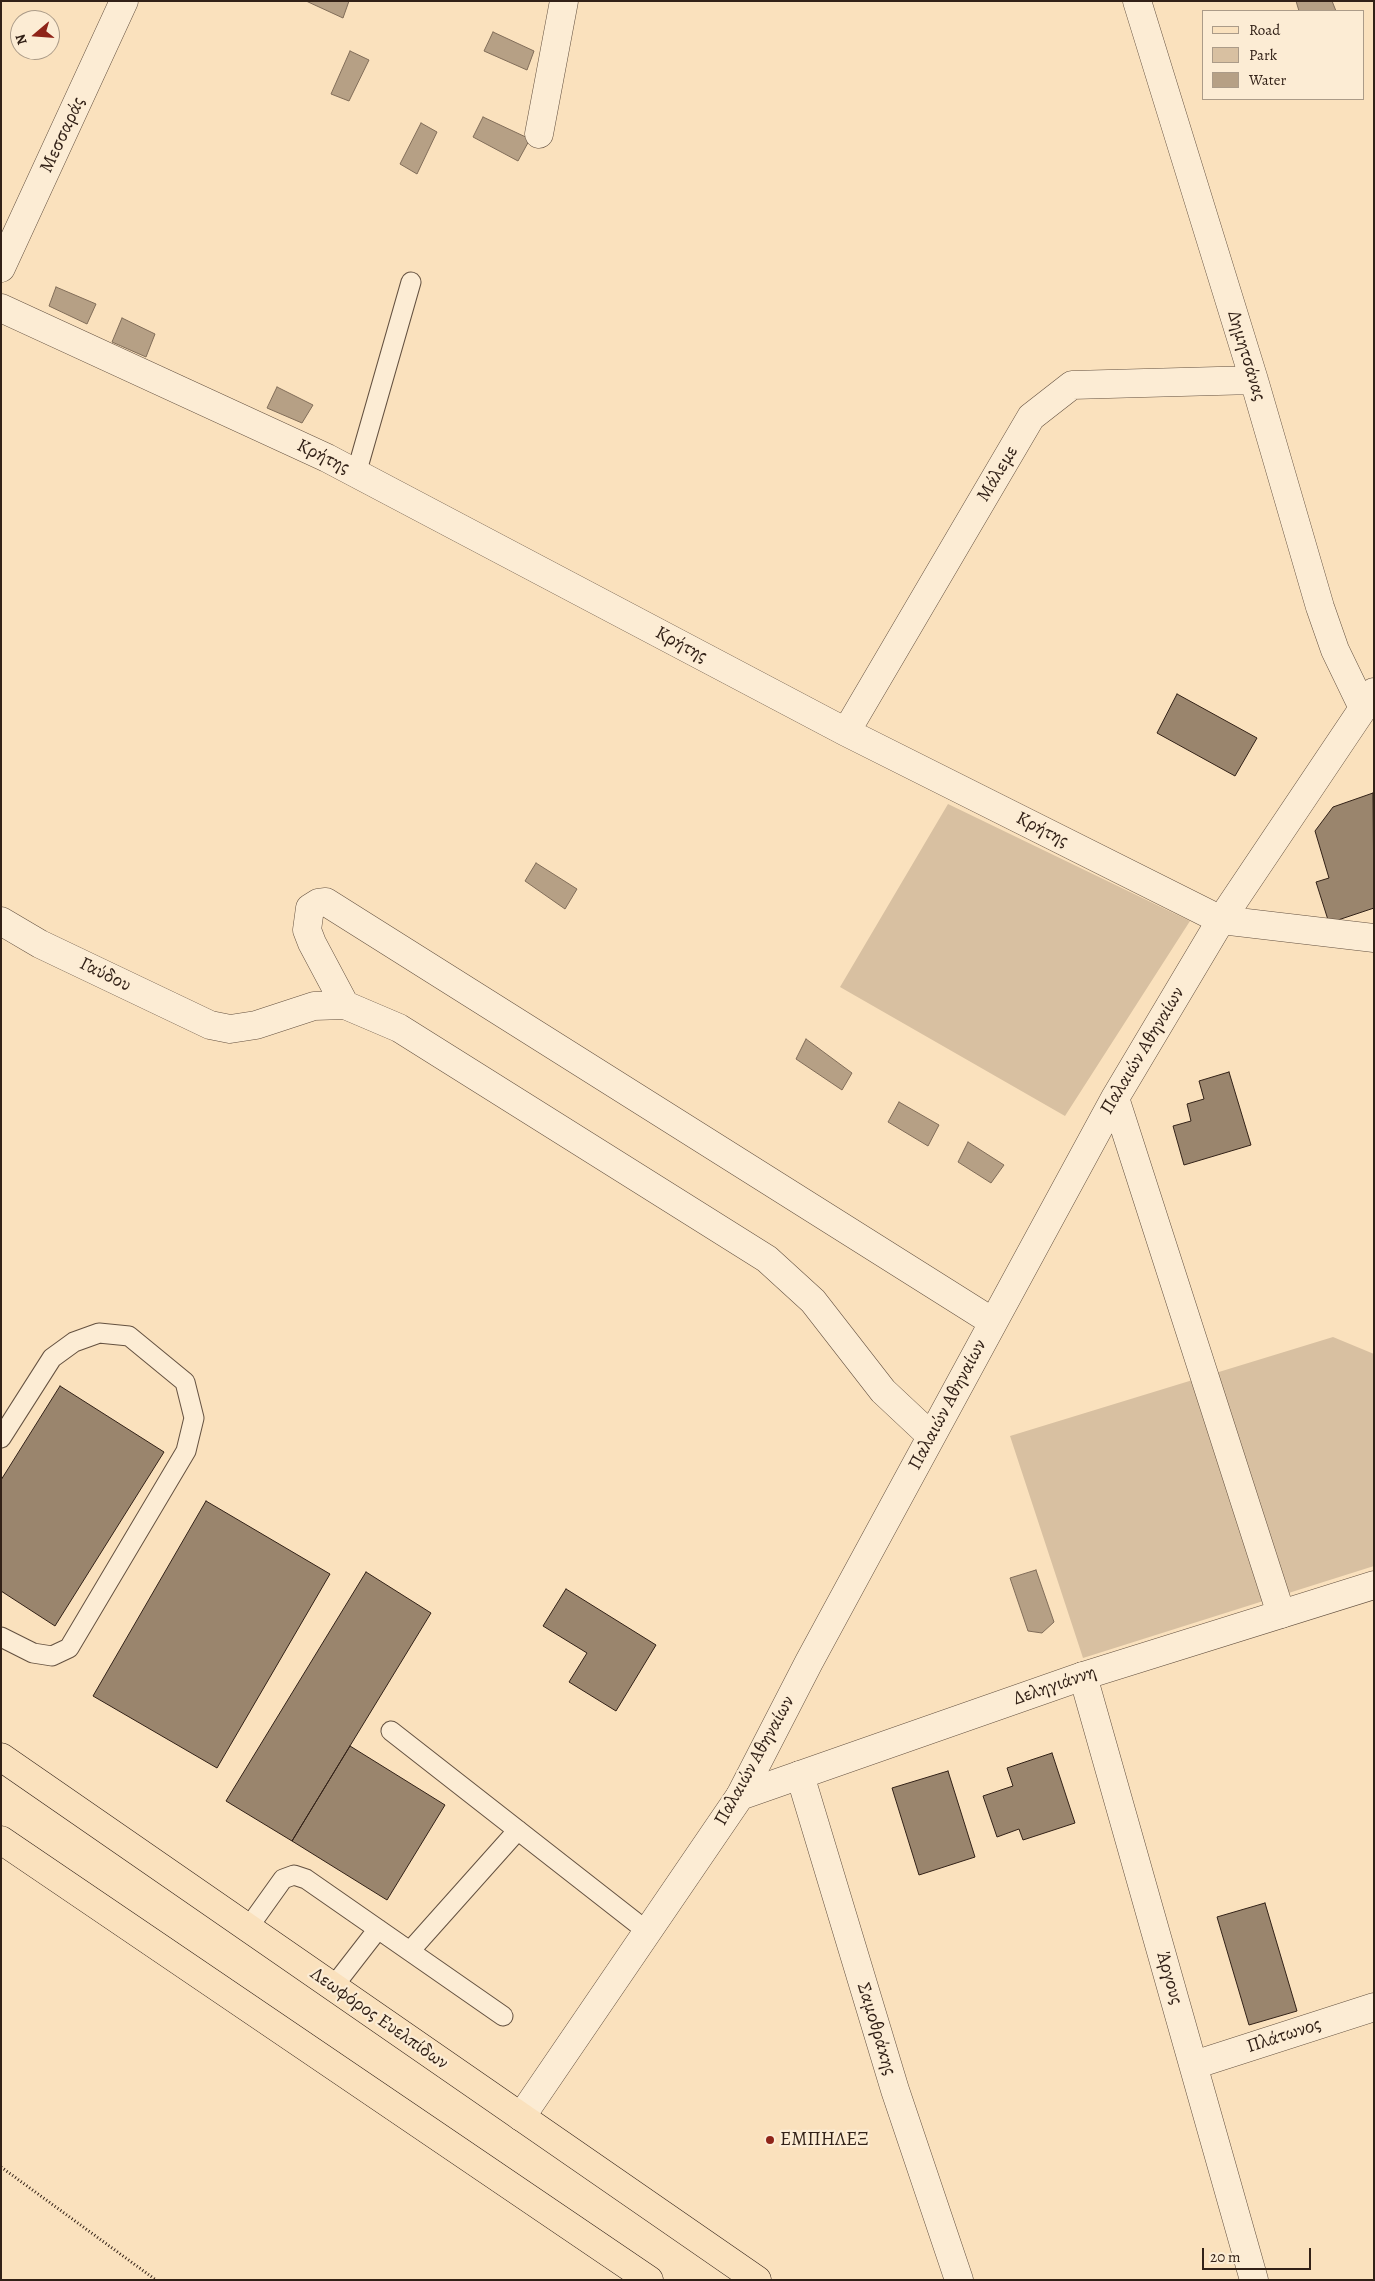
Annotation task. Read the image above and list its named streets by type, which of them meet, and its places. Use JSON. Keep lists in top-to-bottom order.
{
  "streets": {
    "main road": ["Λεωφόρος Ευελπίδων"],
    "street": [
      "Μεσσαράς",
      "Δημητσάνας",
      "Κρήτης",
      "Μάλεμε",
      "Γαύδου",
      "Παλαιών Αθηναίων",
      "Δεληγιάννη",
      "Άργους",
      "Σαμοθράκης",
      "Πλάτωνος"
    ]
  },
  "crossings": [
    ["Δημητσάνας", "Μάλεμε"],
    ["Δημητσάνας", "Παλαιών Αθηναίων"],
    ["Κρήτης", "Μάλεμε"],
    ["Κρήτης", "Παλαιών Αθηναίων"],
    ["Παλαιών Αθηναίων", "Δεληγιάννη"],
    ["Παλαιών Αθηναίων", "Λεωφόρος Ευελπίδων"],
    ["Δεληγιάννη", "Άργους"],
    ["Δεληγιάννη", "Σαμοθράκης"],
    ["Άργους", "Πλάτωνος"]
  ],
  "places": ["ΕΜΠΗΛΕΞ"],
  "legend": ["Road", "Park", "Water"],
  "scale_bar": "20 m",
  "north": "left"
}
